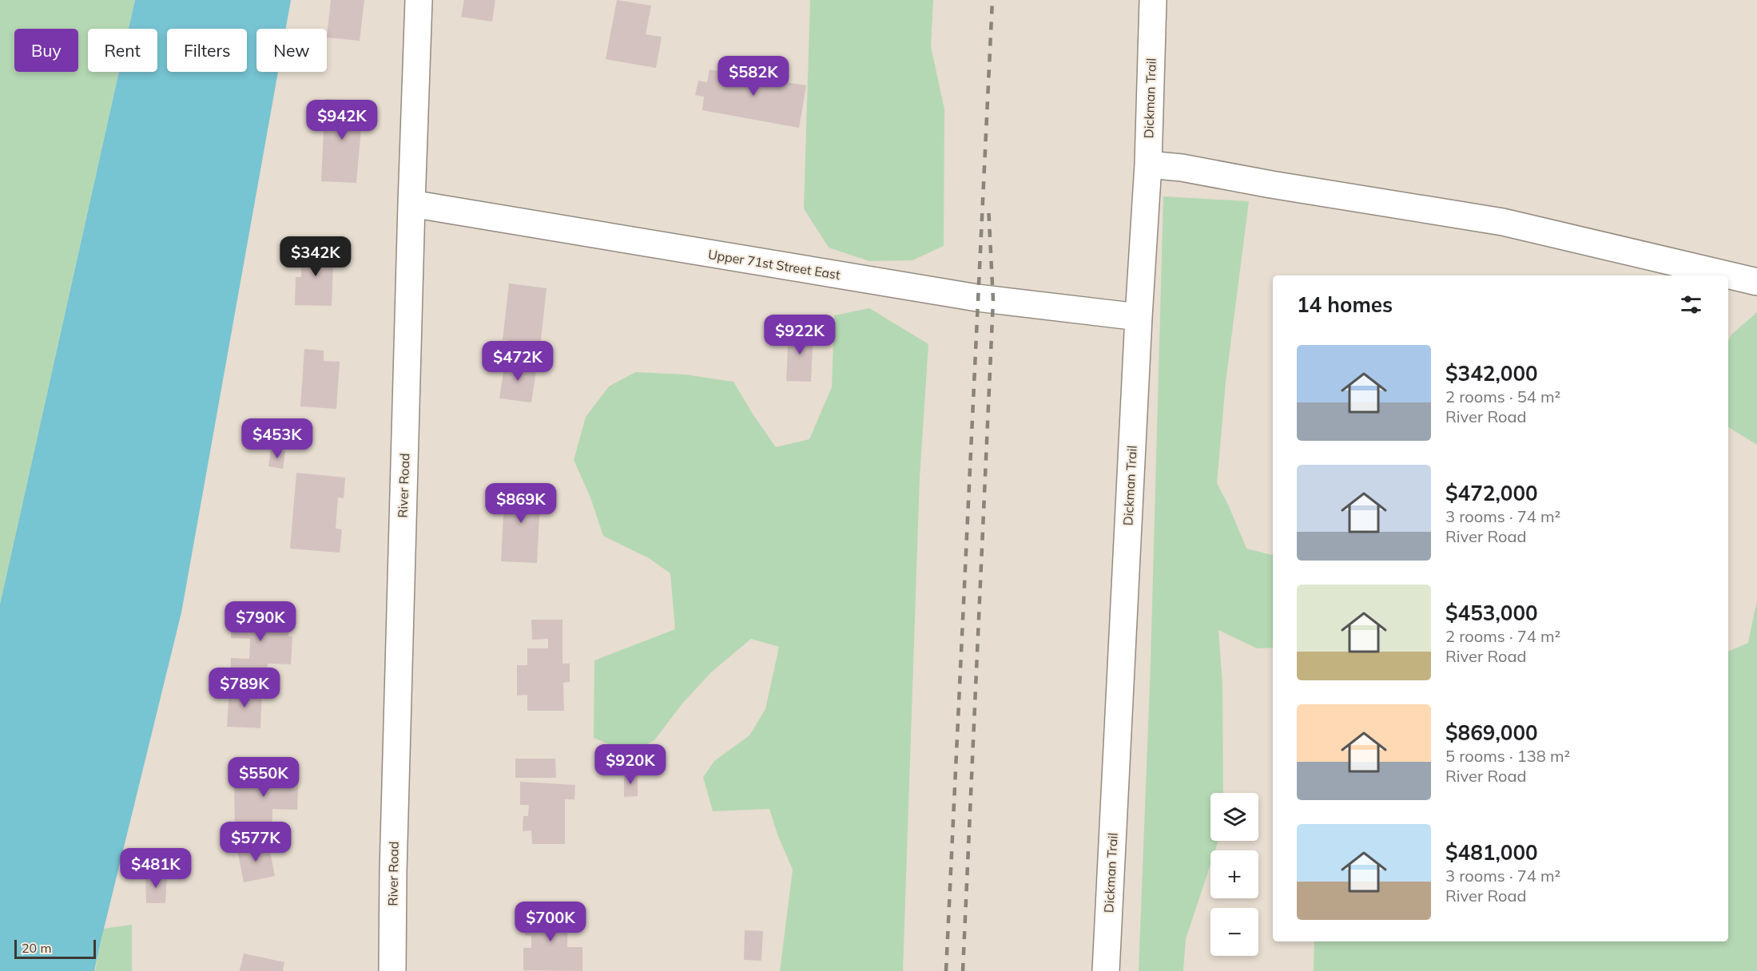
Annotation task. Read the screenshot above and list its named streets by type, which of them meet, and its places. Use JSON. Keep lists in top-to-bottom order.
{
  "streets": {
    "street": ["Dickman Trail", "Upper 71st Street East", "River Road"]
  },
  "crossings": [
    ["Dickman Trail", "Upper 71st Street East"],
    ["Upper 71st Street East", "River Road"]
  ],
  "scale_bar": "20 m",
  "page": {
    "chip": [
      "Buy",
      "Rent",
      "Filters",
      "New"
    ],
    "price": [
      "$582K",
      "$942K",
      "$342K",
      "$922K",
      "$472K",
      "$453K",
      "$869K",
      "$790K",
      "$789K",
      "$920K",
      "$550K",
      "$577K",
      "$481K",
      "$700K"
    ],
    "heading": "14 homes",
    "list": [
      {
        "name": "$342,000",
        "note": "2 rooms · 54 m² · River Road"
      },
      {
        "name": "$472,000",
        "note": "3 rooms · 74 m² · River Road"
      },
      {
        "name": "$453,000",
        "note": "2 rooms · 74 m² · River Road"
      },
      {
        "name": "$869,000",
        "note": "5 rooms · 138 m² · River Road"
      },
      {
        "name": "$481,000",
        "note": "3 rooms · 74 m² · River Road"
      }
    ],
    "map_buttons": ["+", "−"],
    "scale": "20 m"
  }
}
